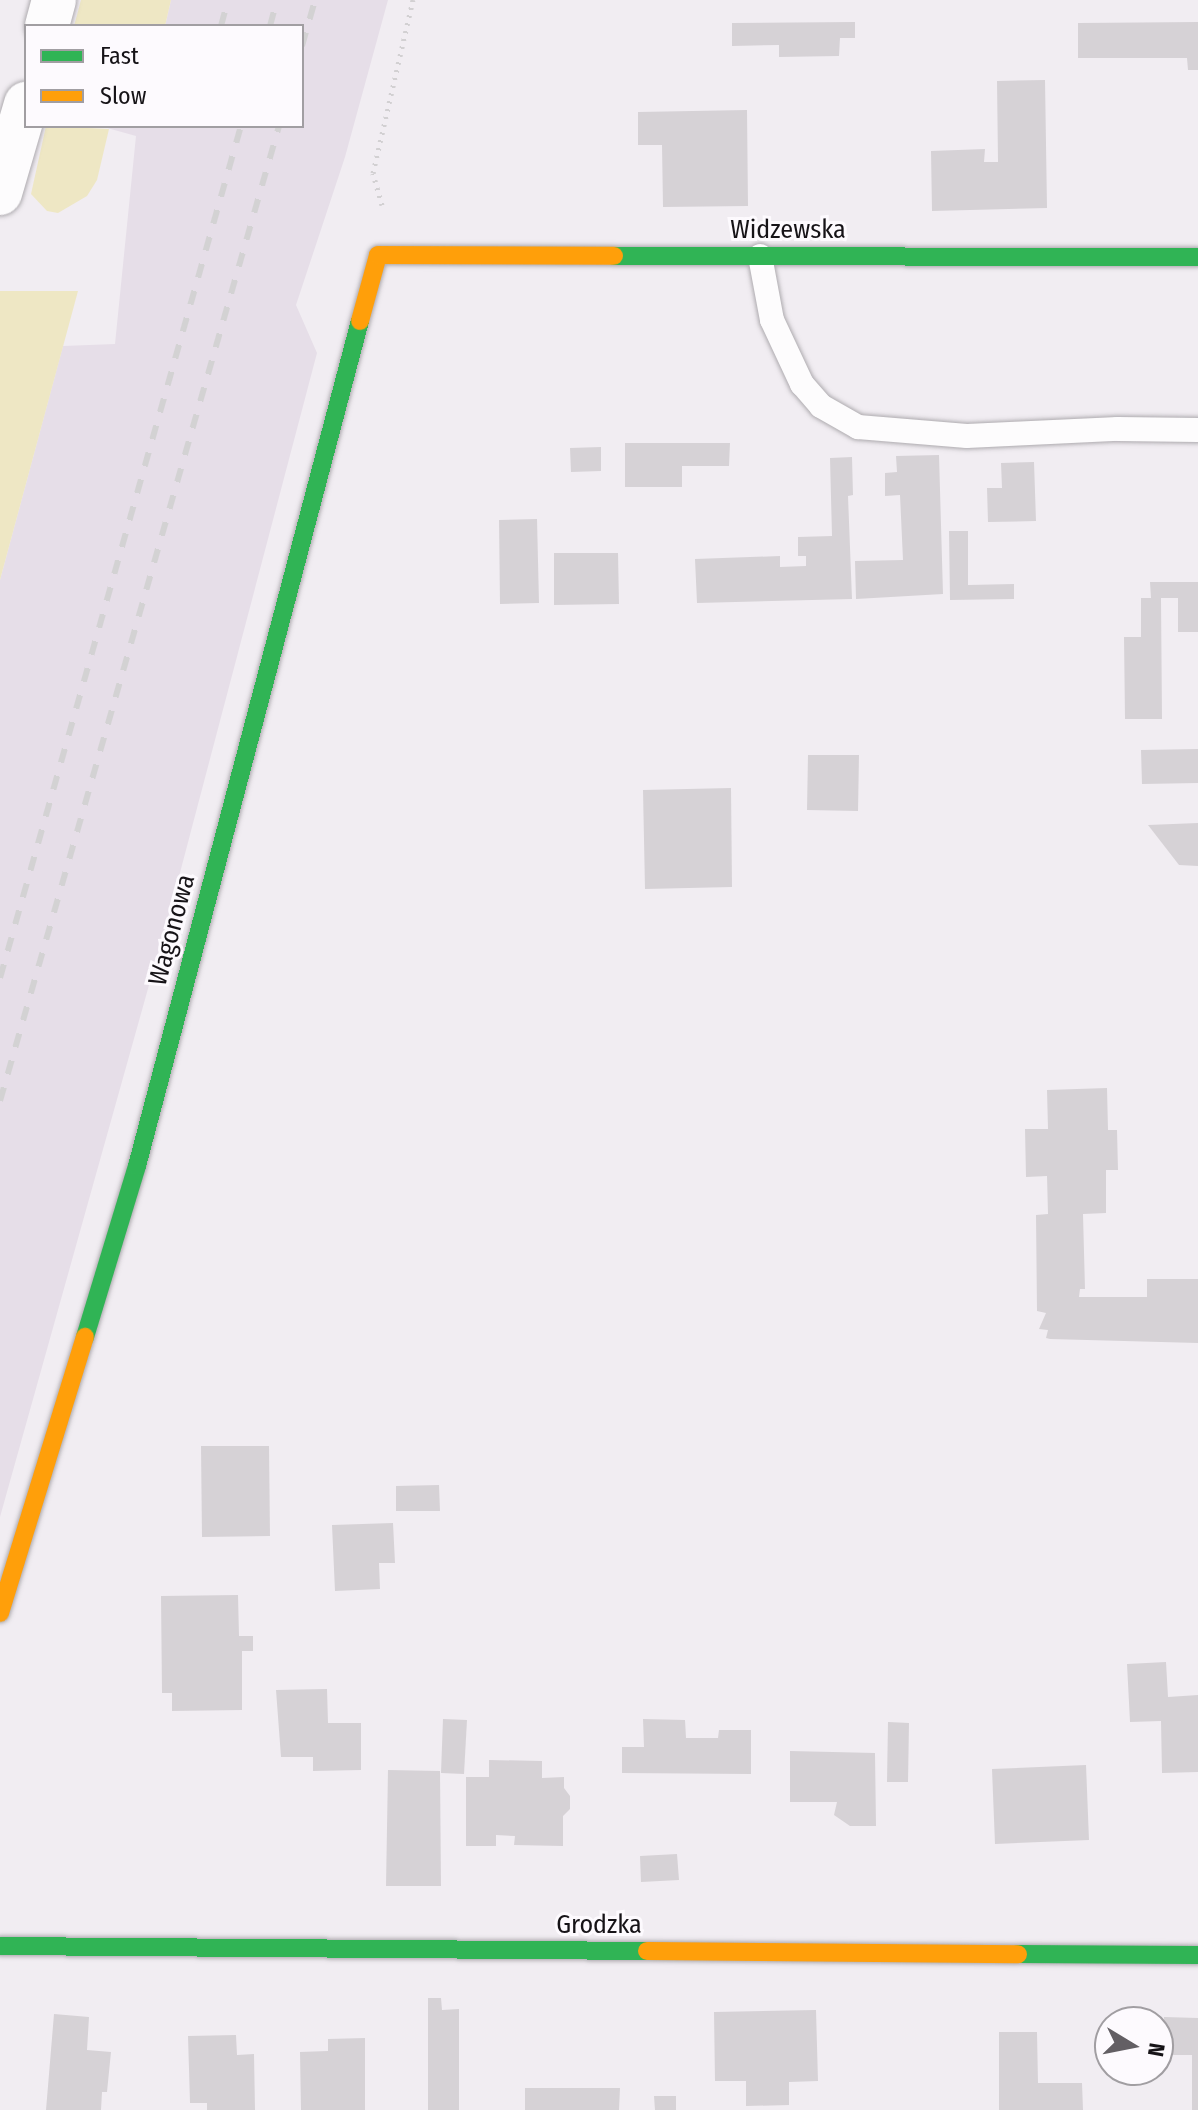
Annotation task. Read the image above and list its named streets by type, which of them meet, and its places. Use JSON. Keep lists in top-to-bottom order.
{
  "streets": {
    "street": ["Widzewska", "Wagonowa", "Grodzka"]
  },
  "crossings": [
    ["Widzewska", "Wagonowa"]
  ],
  "legend": ["Fast", "Slow"],
  "north": "right"
}
